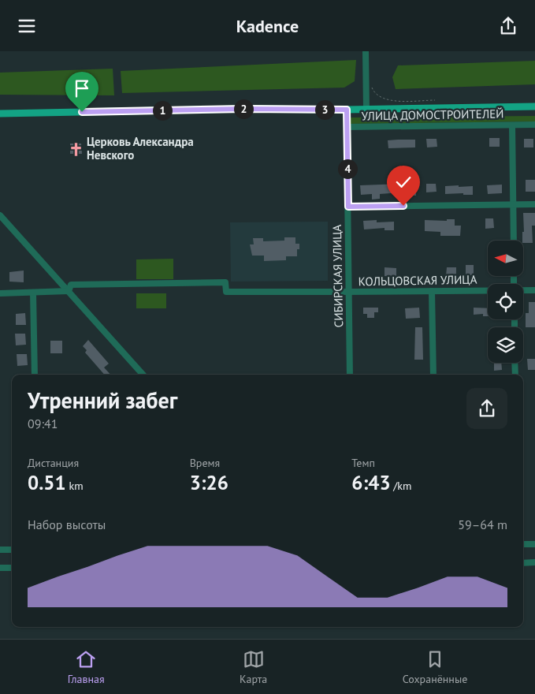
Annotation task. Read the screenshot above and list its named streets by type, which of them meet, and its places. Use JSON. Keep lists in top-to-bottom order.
{
  "streets": {
    "street": ["УЛИЦА ДОМОСТРОИТЕЛЕЙ", "СИБИРСКАЯ УЛИЦА", "КОЛЬЦОВСКАЯ УЛИЦА"]
  },
  "crossings": [
    ["УЛИЦА ДОМОСТРОИТЕЛЕЙ", "СИБИРСКАЯ УЛИЦА"],
    ["СИБИРСКАЯ УЛИЦА", "КОЛЬЦОВСКАЯ УЛИЦА"]
  ],
  "places": {
    "church": ["Церковь Александра Невского"]
  },
  "north": "left",
  "page": {
    "header": "Kadence",
    "pins": [
      "2",
      "3",
      "1",
      "4"
    ],
    "heading": ["Утренний забег", "09:41"],
    "stats": [
      ["Дистанция", "0.51 km"],
      ["Время", "3:26"],
      ["Темп", "6:43 /km"]
    ],
    "chart": ["Набор высоты", "59–64 m"],
    "tabs": ["Главная", "Карта", "Сохранённые"]
  }
}
